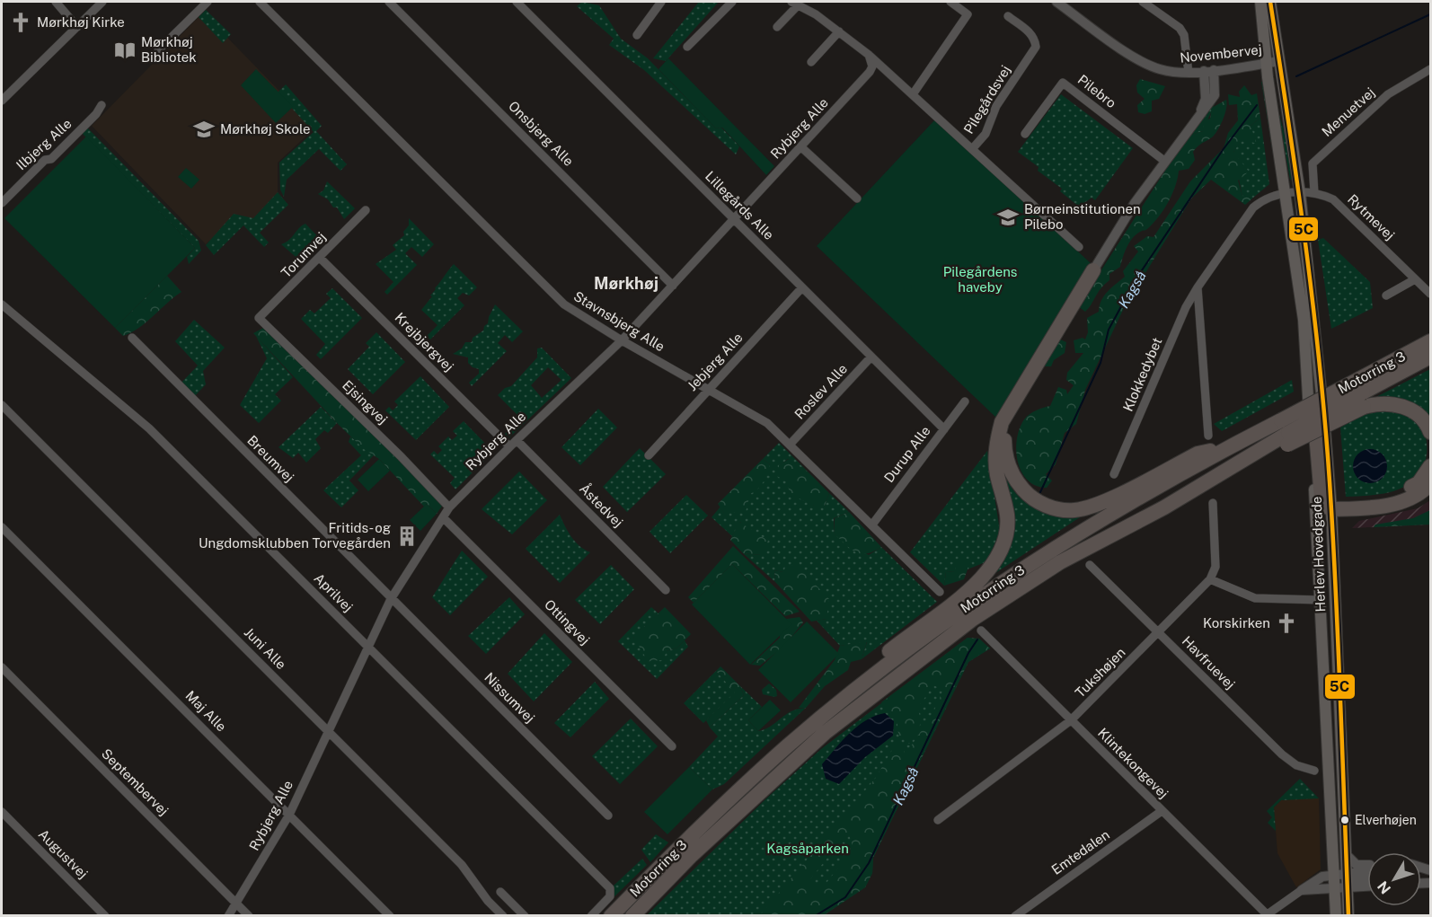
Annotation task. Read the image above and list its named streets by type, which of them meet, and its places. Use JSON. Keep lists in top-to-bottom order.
{
  "streets": {
    "highway": ["Motorring 3"],
    "main road": ["Herlev Hovedgade"],
    "street": [
      "Novembervej",
      "Pilebro",
      "Pilegårdsvej",
      "Menuetvej",
      "Rybjerg Alle",
      "Onsbjerg Alle",
      "Ilbjerg Alle",
      "Lillegårds Alle",
      "Rytmevej",
      "Torumvej",
      "Stavnsbjerg Alle",
      "Krejbjergvej",
      "Jebjerg Alle",
      "Klokkedybet",
      "Roslev Alle",
      "Ejsingvej",
      "Durup Alle",
      "Breumvej",
      "Åstedvej",
      "Aprilvej",
      "Ottingvej",
      "Juni Alle",
      "Havfruevej",
      "Tukshøjen",
      "Nissumvej",
      "Maj Alle",
      "Klintekongevej",
      "Septembervej",
      "Emtedalen",
      "Augustvej"
    ]
  },
  "crossings": [
    ["Novembervej", "Herlev Hovedgade"],
    ["Pilegårdsvej", "Rybjerg Alle"],
    ["Menuetvej", "Rytmevej"],
    ["Rybjerg Alle", "Onsbjerg Alle"],
    ["Rybjerg Alle", "Lillegårds Alle"],
    ["Rybjerg Alle", "Stavnsbjerg Alle"],
    ["Rybjerg Alle", "Krejbjergvej"],
    ["Rybjerg Alle", "Ejsingvej"],
    ["Rybjerg Alle", "Breumvej"],
    ["Rybjerg Alle", "Åstedvej"],
    ["Rybjerg Alle", "Aprilvej"],
    ["Rybjerg Alle", "Ottingvej"],
    ["Rybjerg Alle", "Juni Alle"],
    ["Rybjerg Alle", "Nissumvej"],
    ["Rybjerg Alle", "Maj Alle"],
    ["Rybjerg Alle", "Septembervej"],
    ["Lillegårds Alle", "Jebjerg Alle"],
    ["Lillegårds Alle", "Roslev Alle"],
    ["Lillegårds Alle", "Durup Alle"],
    ["Rytmevej", "Herlev Hovedgade"],
    ["Torumvej", "Krejbjergvej"],
    ["Torumvej", "Ejsingvej"],
    ["Stavnsbjerg Alle", "Jebjerg Alle"],
    ["Stavnsbjerg Alle", "Roslev Alle"],
    ["Stavnsbjerg Alle", "Durup Alle"],
    ["Breumvej", "Nissumvej"],
    ["Havfruevej", "Tukshøjen"],
    ["Tukshøjen", "Klintekongevej"],
    ["Klintekongevej", "Emtedalen"]
  ],
  "districts": ["Mørkhøj"],
  "water": ["Kagså"],
  "parks": ["Pilegårdens haveby", "Kagsåparken"],
  "places": {
    "church": ["Mørkhøj Kirke", "Korskirken"],
    "library": ["Mørkhøj Bibliotek"],
    "school or university": ["Mørkhøj Skole", "Børneinstitutionen Pilebo"],
    "building": ["Fritids- og Ungdomsklubben Torvegården"],
    "other": ["Elverhøjen"]
  },
  "lines": ["transit line 5C"],
  "north": "bottom left"
}
